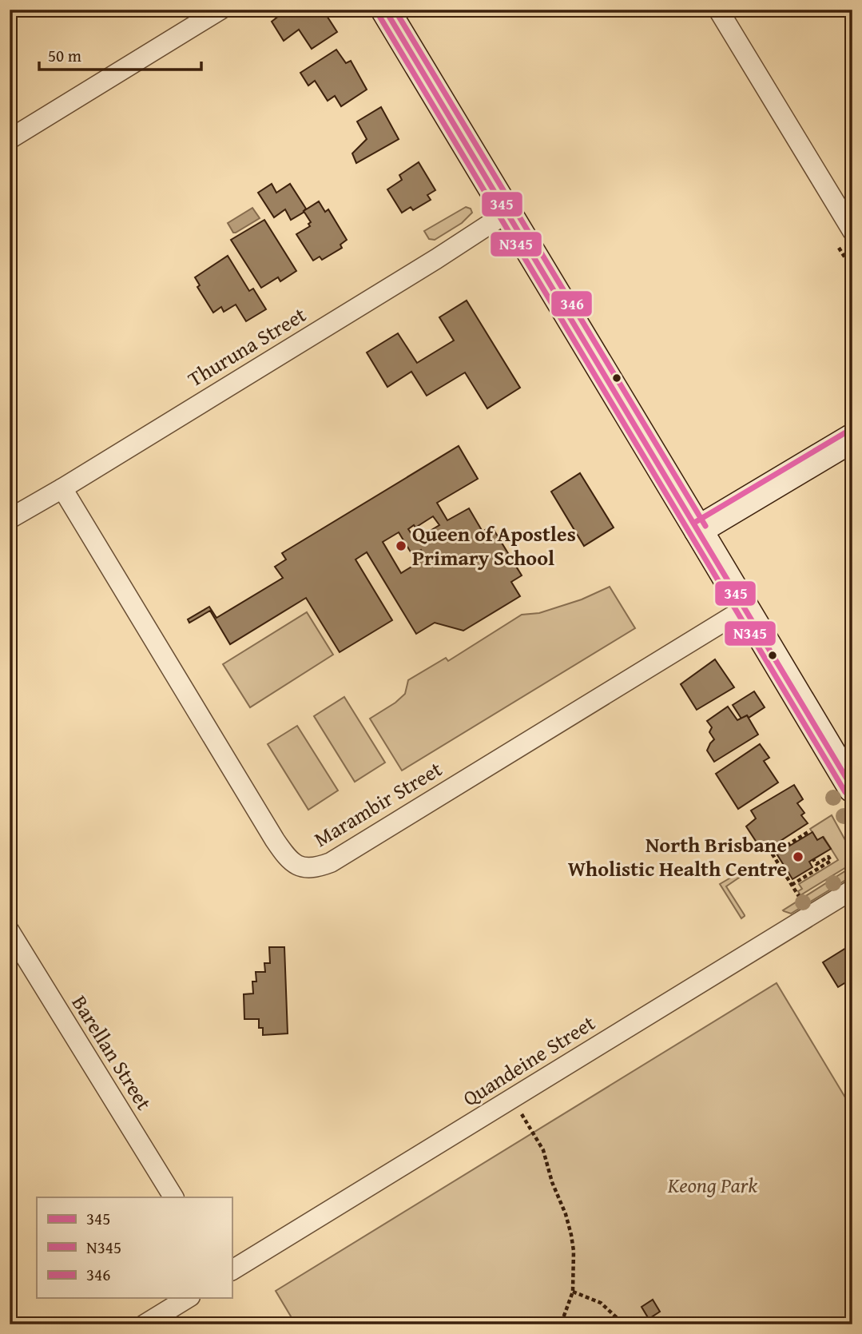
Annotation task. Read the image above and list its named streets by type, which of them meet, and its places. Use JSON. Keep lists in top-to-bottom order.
{
  "streets": {
    "street": [
      "Thuruna Street",
      "Marambir Street",
      "Barellan Street",
      "Quandeine Street"
    ]
  },
  "crossings": [
    ["Thuruna Street", "Marambir Street"]
  ],
  "parks": ["Keong Park"],
  "places": ["Queen of Apostles Primary School", "North Brisbane Wholistic Health Centre"],
  "lines": ["transit line 345", "transit line 346", "transit line N345"],
  "legend": ["345", "N345", "346"],
  "scale_bar": "50 m"
}
